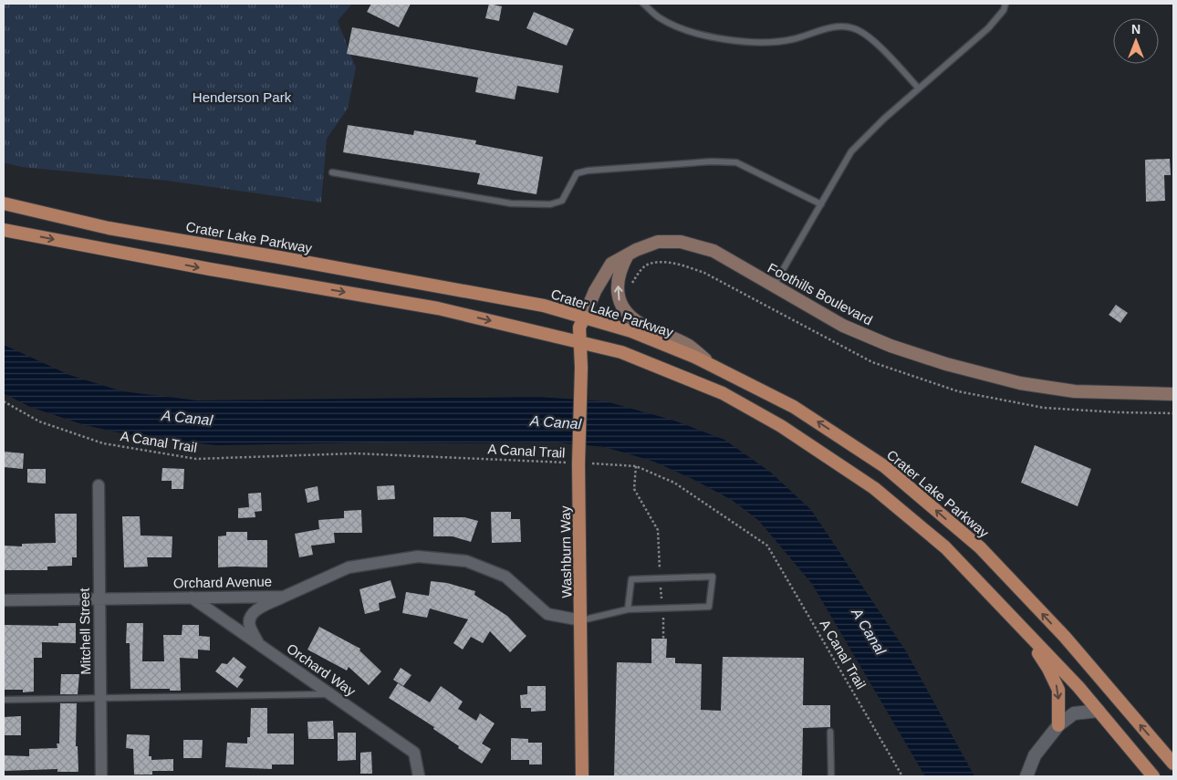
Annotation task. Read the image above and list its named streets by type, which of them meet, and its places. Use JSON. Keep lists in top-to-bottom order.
{
  "streets": {
    "main road": ["Crater Lake Parkway", "Foothills Boulevard", "Washburn Way"],
    "street": ["Orchard Avenue", "Mitchell Street", "Orchard Way"],
    "path": ["A Canal Trail"]
  },
  "crossings": [
    ["Crater Lake Parkway", "Foothills Boulevard"],
    ["Crater Lake Parkway", "Washburn Way"],
    ["Foothills Boulevard", "Washburn Way"],
    ["A Canal Trail", "Washburn Way"],
    ["Washburn Way", "Orchard Avenue"],
    ["Orchard Avenue", "Mitchell Street"],
    ["Orchard Avenue", "Orchard Way"]
  ],
  "water": ["A Canal"],
  "parks": ["Henderson Park"],
  "north": "top"
}
